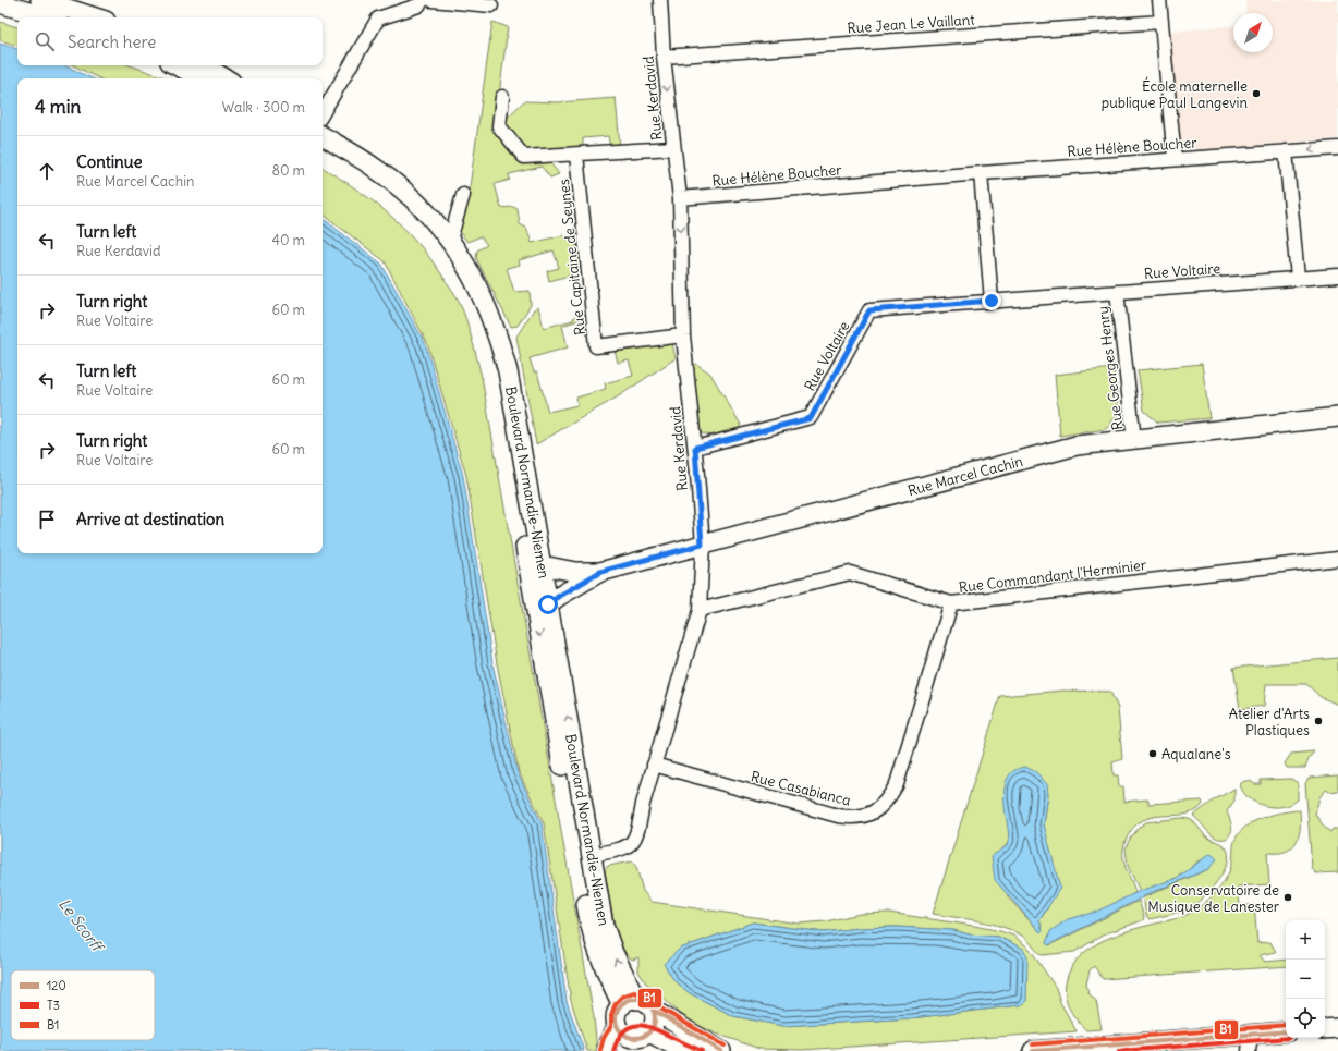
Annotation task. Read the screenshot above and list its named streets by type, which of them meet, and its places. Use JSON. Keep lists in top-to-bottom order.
{
  "streets": {
    "street": [
      "Rue Jean Le Vaillant",
      "Rue Kerdavid",
      "Rue Hélène Boucher",
      "Rue Capitaine de Seynes",
      "Rue Voltaire",
      "Rue Georges Henry",
      "Rue Marcel Cachin",
      "Boulevard Normandie-Niemen",
      "Rue Commandant l'Herminier",
      "Rue Casabianca"
    ]
  },
  "crossings": [
    ["Rue Jean Le Vaillant", "Rue Kerdavid"],
    ["Rue Kerdavid", "Rue Hélène Boucher"],
    ["Rue Kerdavid", "Rue Capitaine de Seynes"],
    ["Rue Kerdavid", "Rue Voltaire"],
    ["Rue Kerdavid", "Rue Marcel Cachin"],
    ["Rue Kerdavid", "Boulevard Normandie-Niemen"],
    ["Rue Kerdavid", "Rue Commandant l'Herminier"],
    ["Rue Kerdavid", "Rue Casabianca"],
    ["Rue Voltaire", "Rue Georges Henry"],
    ["Rue Georges Henry", "Rue Marcel Cachin"],
    ["Rue Marcel Cachin", "Boulevard Normandie-Niemen"],
    ["Rue Commandant l'Herminier", "Rue Casabianca"]
  ],
  "water": ["Le Scorff"],
  "places": [
    "École maternelle publique Paul Langevin",
    "Atelier d'Arts Plastiques",
    "Aqualane's",
    "Conservatoire de Musique de Lanester"
  ],
  "lines": ["transit line B1", "transit line 120", "transit line T3"],
  "legend": ["120", "T3", "B1"],
  "north": "top right",
  "page": {
    "search": "Search here",
    "heading": ["4 min", "Walk · 300 m"],
    "list": [
      ["Continue", "Rue Marcel Cachin", "80 m"],
      ["Turn left", "Rue Kerdavid", "40 m"],
      ["Turn right", "Rue Voltaire", "60 m"],
      ["Turn left", "Rue Voltaire", "60 m"],
      ["Turn right", "Rue Voltaire", "60 m"],
      "Arrive at destination"
    ],
    "map_buttons": ["+", "−"]
  }
}
